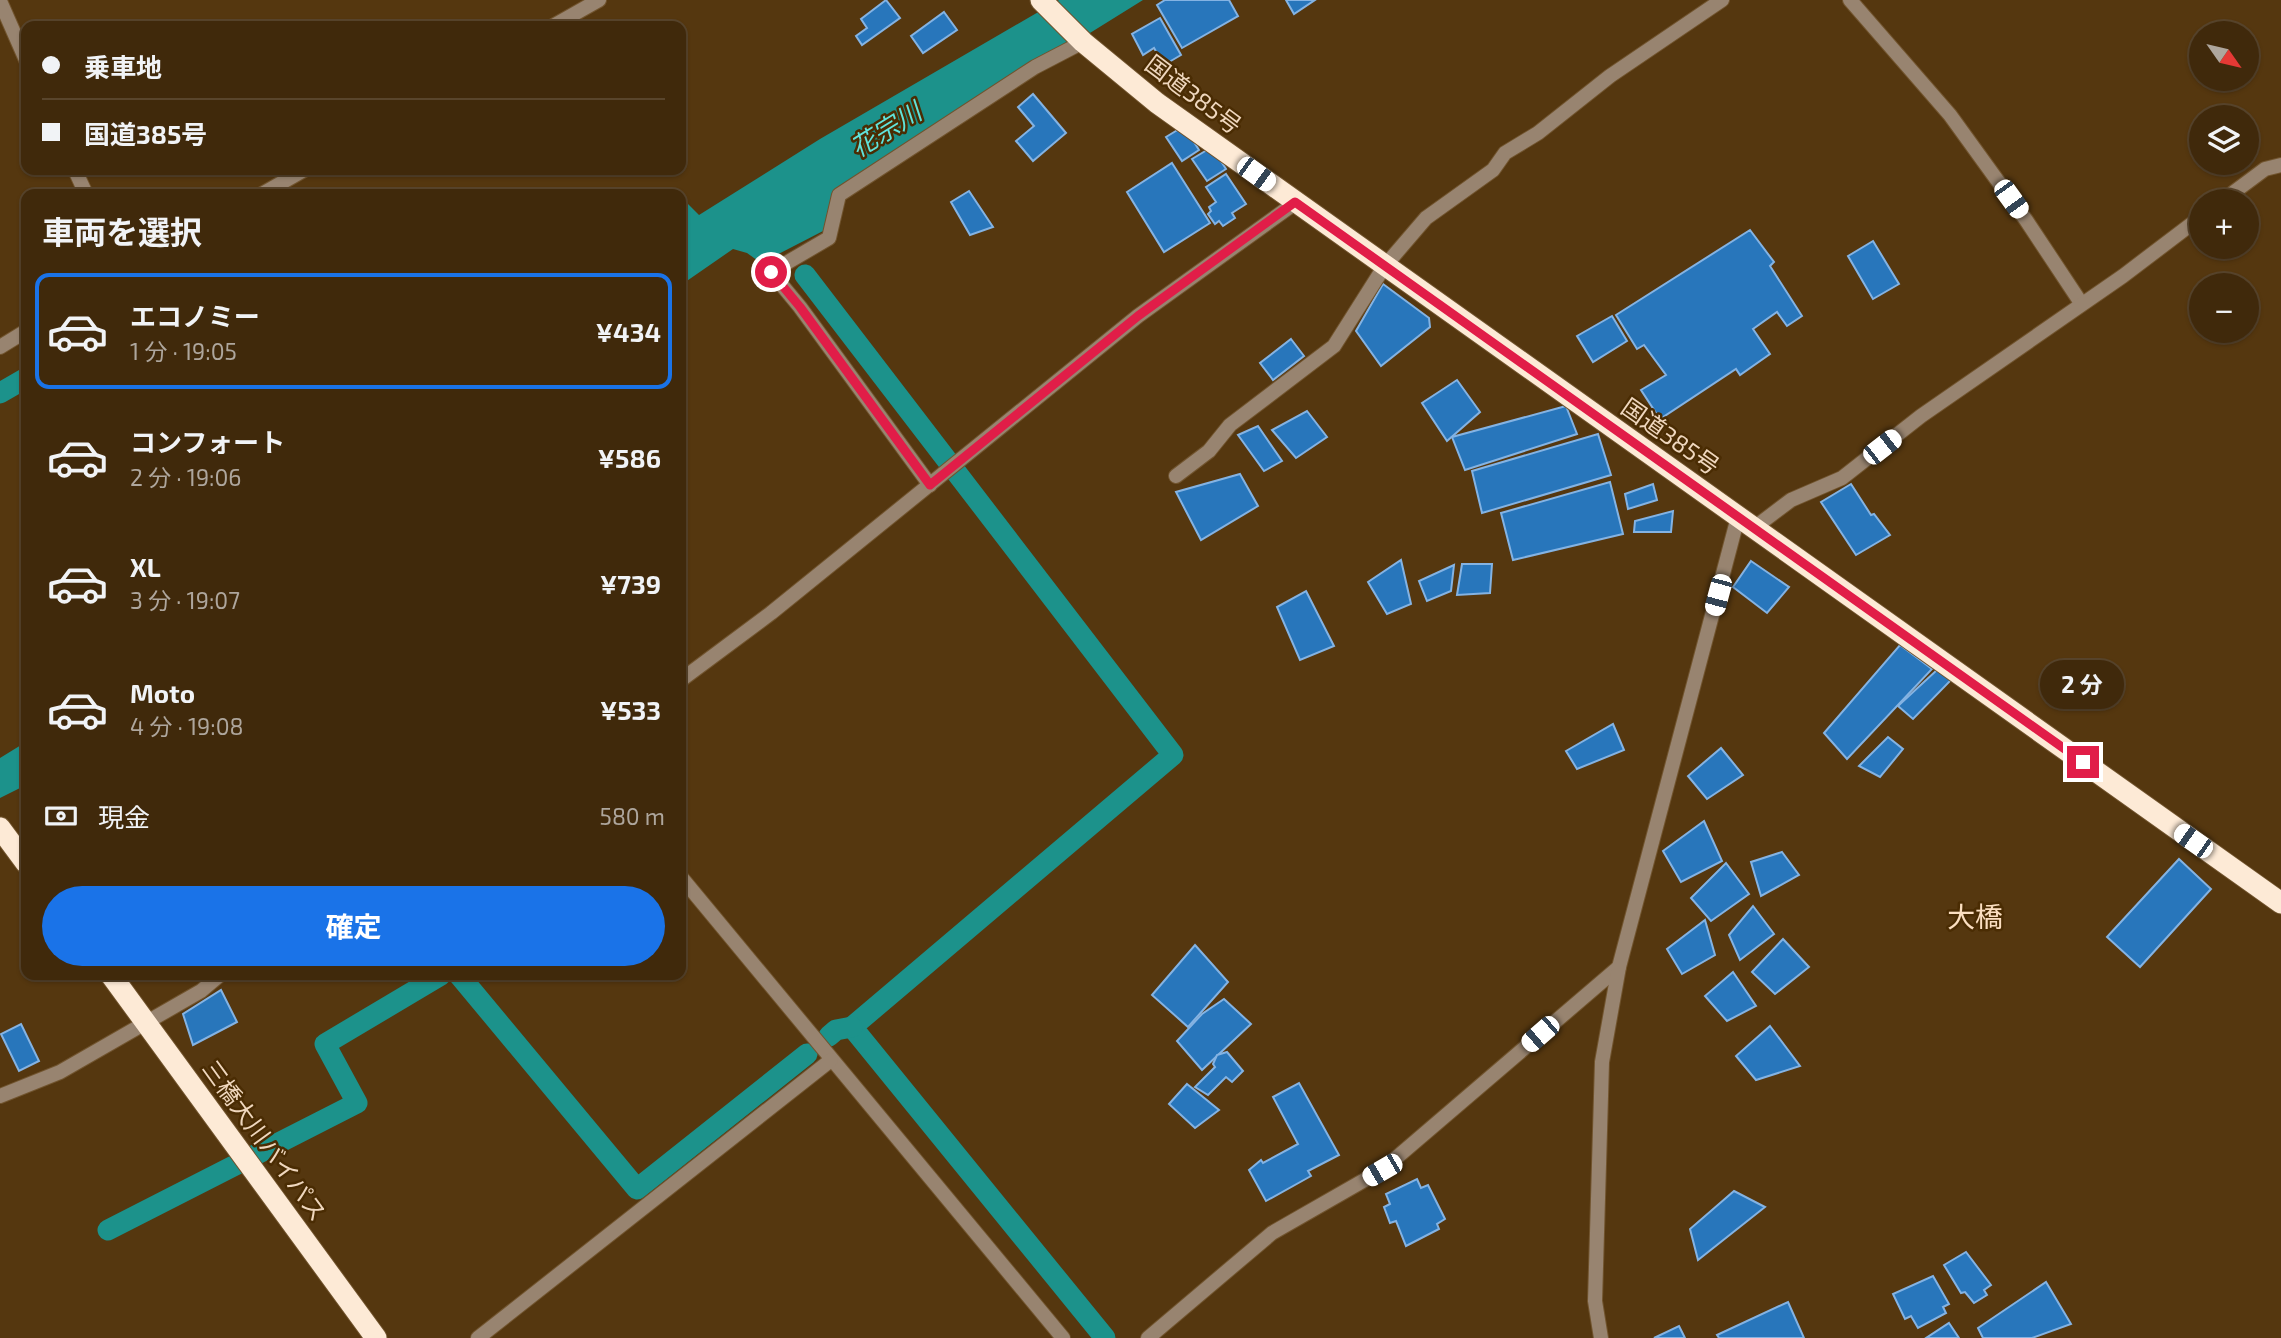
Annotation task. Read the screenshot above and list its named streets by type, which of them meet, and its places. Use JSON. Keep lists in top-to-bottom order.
{
  "streets": {
    "highway": ["国道385号", "三橋大川バイパス"]
  },
  "districts": ["大橋"],
  "water": ["花宗川"],
  "north": "bottom right",
  "page": {
    "map_buttons": ["+", "−"],
    "banner": ["乗車地", "国道385号"],
    "heading": "車両を選択",
    "list": [
      {
        "name": "エコノミー",
        "note": "1 分 · 19:05",
        "value": "¥434"
      },
      {
        "name": "コンフォート",
        "note": "2 分 · 19:06",
        "value": "¥586"
      },
      {
        "name": "XL",
        "note": "3 分 · 19:07",
        "value": "¥739"
      },
      {
        "name": "Moto",
        "note": "4 分 · 19:08",
        "value": "¥533"
      }
    ],
    "bubble": "2 分",
    "pay": ["現金", "580 m"],
    "buttons": "確定"
  }
}
